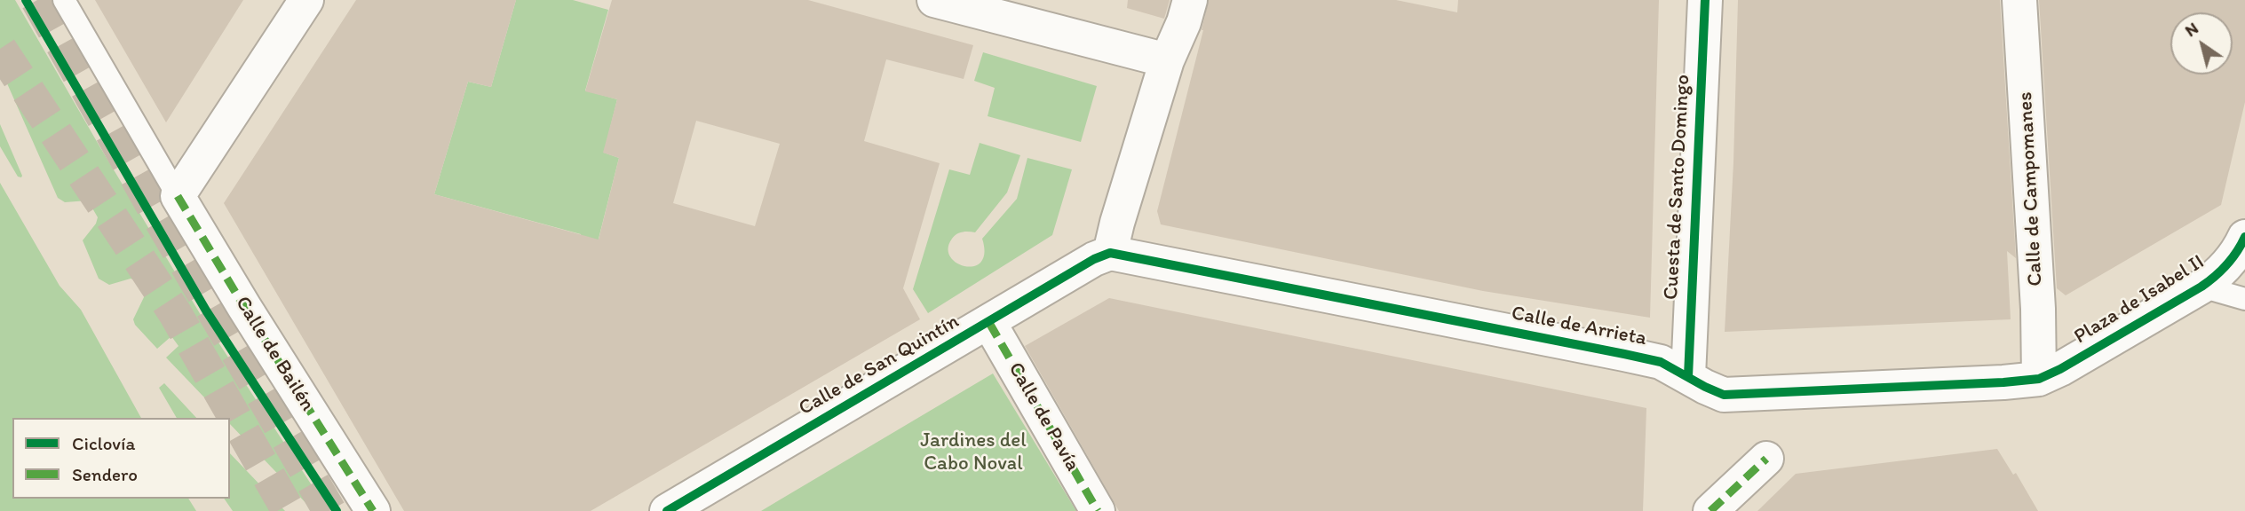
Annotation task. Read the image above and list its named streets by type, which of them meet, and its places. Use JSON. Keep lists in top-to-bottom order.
{
  "streets": {
    "street": [
      "Cuesta de Santo Domingo",
      "Calle de Campomanes",
      "Plaza de Isabel II",
      "Calle de Arrieta",
      "Calle de Bailén",
      "Calle de San Quintín",
      "Calle de Pavía"
    ]
  },
  "crossings": [
    ["Cuesta de Santo Domingo", "Calle de Arrieta"],
    ["Calle de Campomanes", "Plaza de Isabel II"],
    ["Calle de Campomanes", "Calle de Arrieta"],
    ["Plaza de Isabel II", "Calle de Arrieta"],
    ["Calle de Arrieta", "Calle de San Quintín"],
    ["Calle de San Quintín", "Calle de Pavía"]
  ],
  "parks": ["Jardines del Cabo Noval"],
  "legend": ["Ciclovía", "Sendero"],
  "north": "top left"
}
